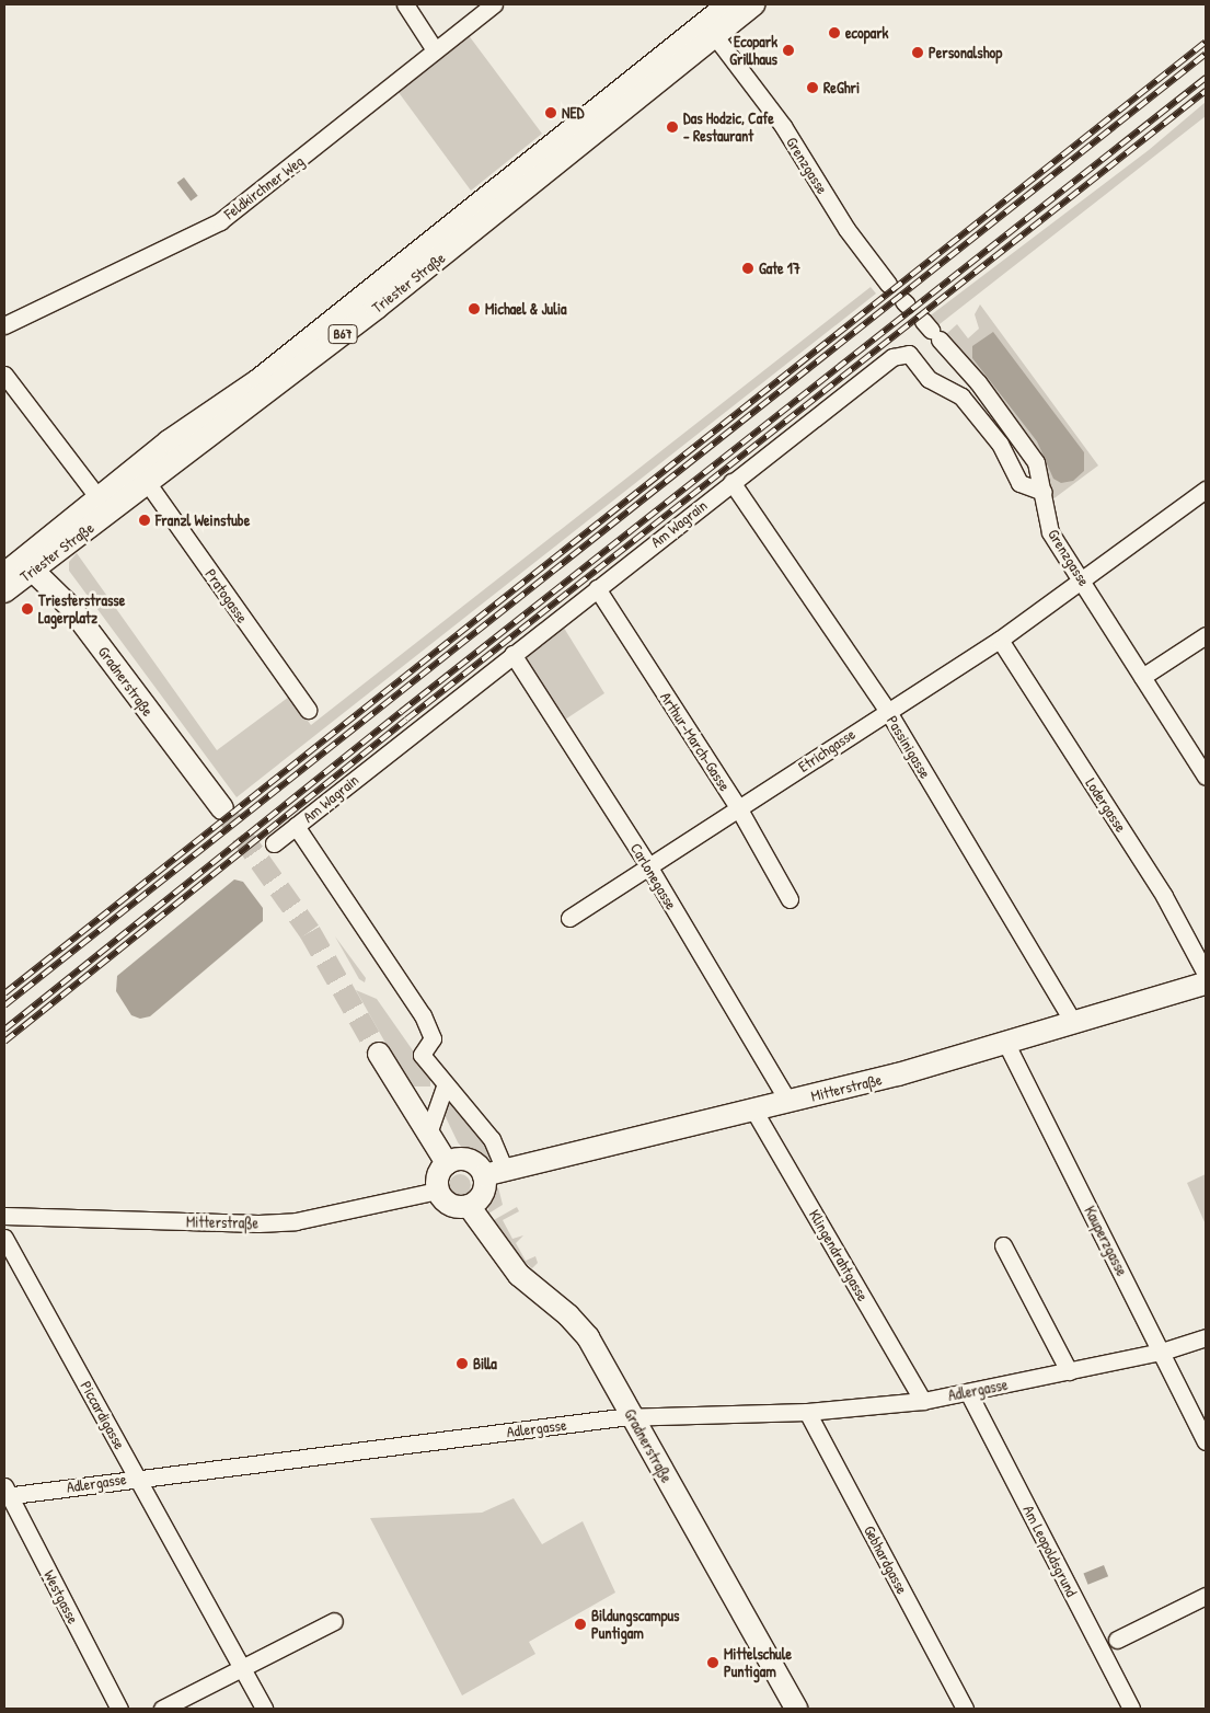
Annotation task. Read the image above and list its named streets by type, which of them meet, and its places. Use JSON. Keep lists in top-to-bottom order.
{
  "streets": {
    "main road": [
      "Triester Straße",
      "B67",
      "Gradnerstraße",
      "Mitterstraße"
    ],
    "street": [
      "Grenzgasse",
      "Feldkirchner Weg",
      "Am Wagrain",
      "Pratogasse",
      "Arthur-March-Gasse",
      "Passinigasse",
      "Etrichgasse",
      "Lodergasse",
      "Carlonegasse",
      "Kauperzgasse",
      "Klingendrahtgasse",
      "Adlergasse",
      "Piccardigasse",
      "Am Leopoldsgrund",
      "Gebhardgasse",
      "Westgasse"
    ]
  },
  "crossings": [
    ["Grenzgasse", "Triester Straße"],
    ["Grenzgasse", "Am Wagrain"],
    ["Grenzgasse", "Etrichgasse"],
    ["Triester Straße", "Pratogasse"],
    ["Triester Straße", "Gradnerstraße"],
    ["Am Wagrain", "Arthur-March-Gasse"],
    ["Am Wagrain", "Passinigasse"],
    ["Am Wagrain", "Carlonegasse"],
    ["Am Wagrain", "Mitterstraße"],
    ["Gradnerstraße", "Mitterstraße"],
    ["Gradnerstraße", "Adlergasse"],
    ["Arthur-March-Gasse", "Etrichgasse"],
    ["Passinigasse", "Etrichgasse"],
    ["Passinigasse", "Mitterstraße"],
    ["Etrichgasse", "Lodergasse"],
    ["Etrichgasse", "Carlonegasse"],
    ["Carlonegasse", "Mitterstraße"],
    ["Mitterstraße", "Kauperzgasse"],
    ["Mitterstraße", "Klingendrahtgasse"],
    ["Kauperzgasse", "Adlergasse"],
    ["Klingendrahtgasse", "Adlergasse"],
    ["Adlergasse", "Piccardigasse"],
    ["Adlergasse", "Am Leopoldsgrund"],
    ["Adlergasse", "Gebhardgasse"],
    ["Adlergasse", "Westgasse"]
  ],
  "places": [
    "ecopark",
    "Ecopark Grillhaus",
    "Personalshop",
    "ReGhri",
    "NED",
    "Das Hodzic, Cafe - Restaurant",
    "Gate 17",
    "Michael & Julia",
    "Franzl Weinstube",
    "Triesterstrasse Lagerplatz",
    "Billa",
    "Bildungscampus Puntigam",
    "Mittelschule Puntigam"
  ]
}
